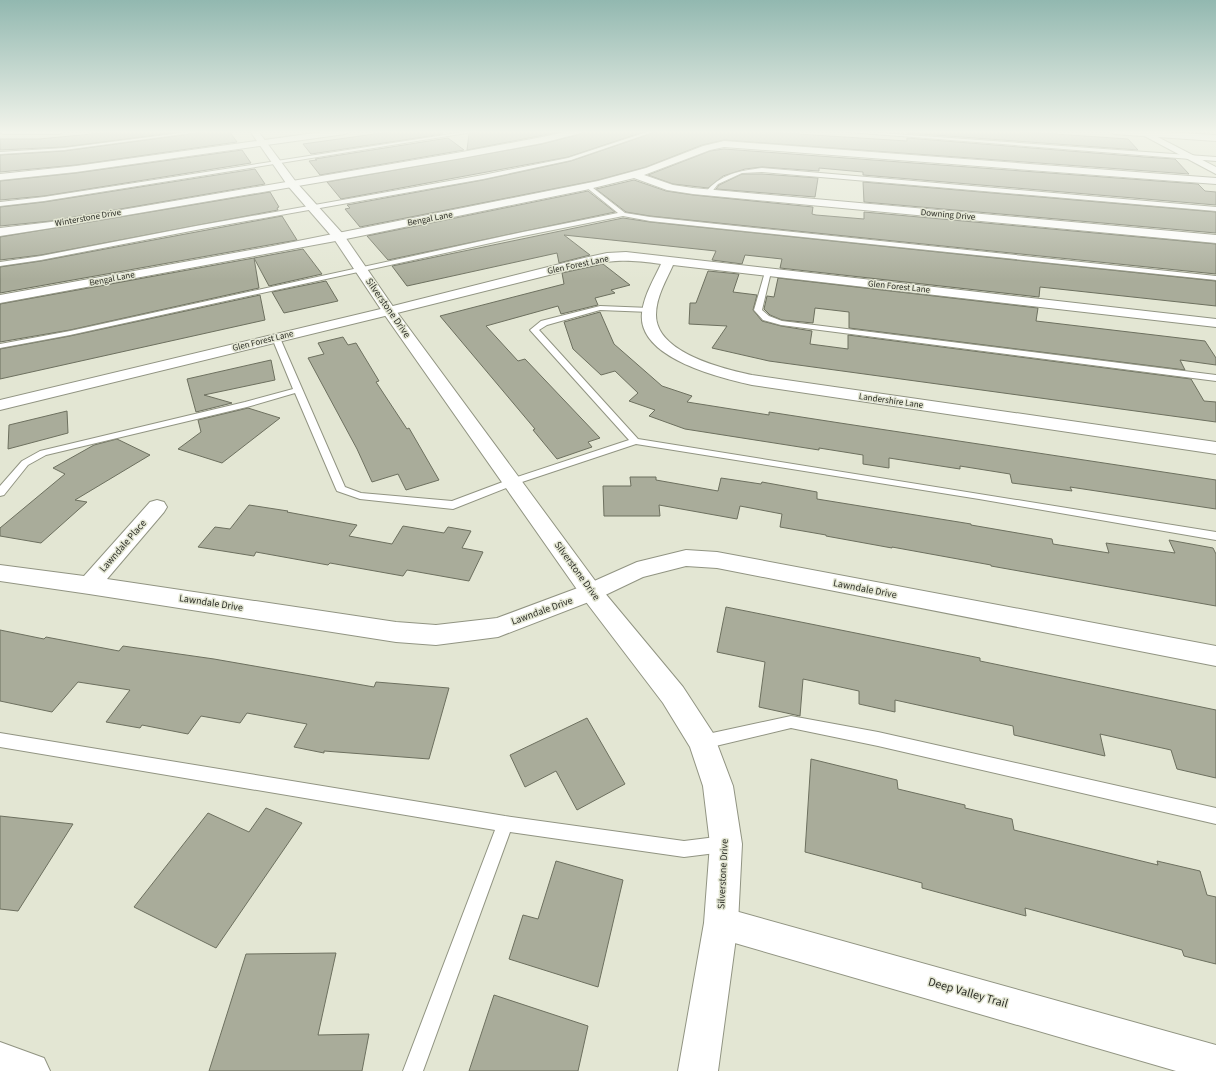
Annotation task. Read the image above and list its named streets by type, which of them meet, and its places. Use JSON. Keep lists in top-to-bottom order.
{
  "streets": {
    "street": [
      "Downing Drive",
      "Winterstone Drive",
      "Bengal Lane",
      "Glen Forest Lane",
      "Silverstone Drive",
      "Landershire Lane",
      "Lawndale Place",
      "Lawndale Drive",
      "Deep Valley Trail"
    ]
  },
  "crossings": [
    ["Winterstone Drive", "Silverstone Drive"],
    ["Bengal Lane", "Silverstone Drive"],
    ["Glen Forest Lane", "Silverstone Drive"],
    ["Glen Forest Lane", "Landershire Lane"],
    ["Silverstone Drive", "Lawndale Drive"],
    ["Silverstone Drive", "Deep Valley Trail"],
    ["Lawndale Place", "Lawndale Drive"]
  ]
}
